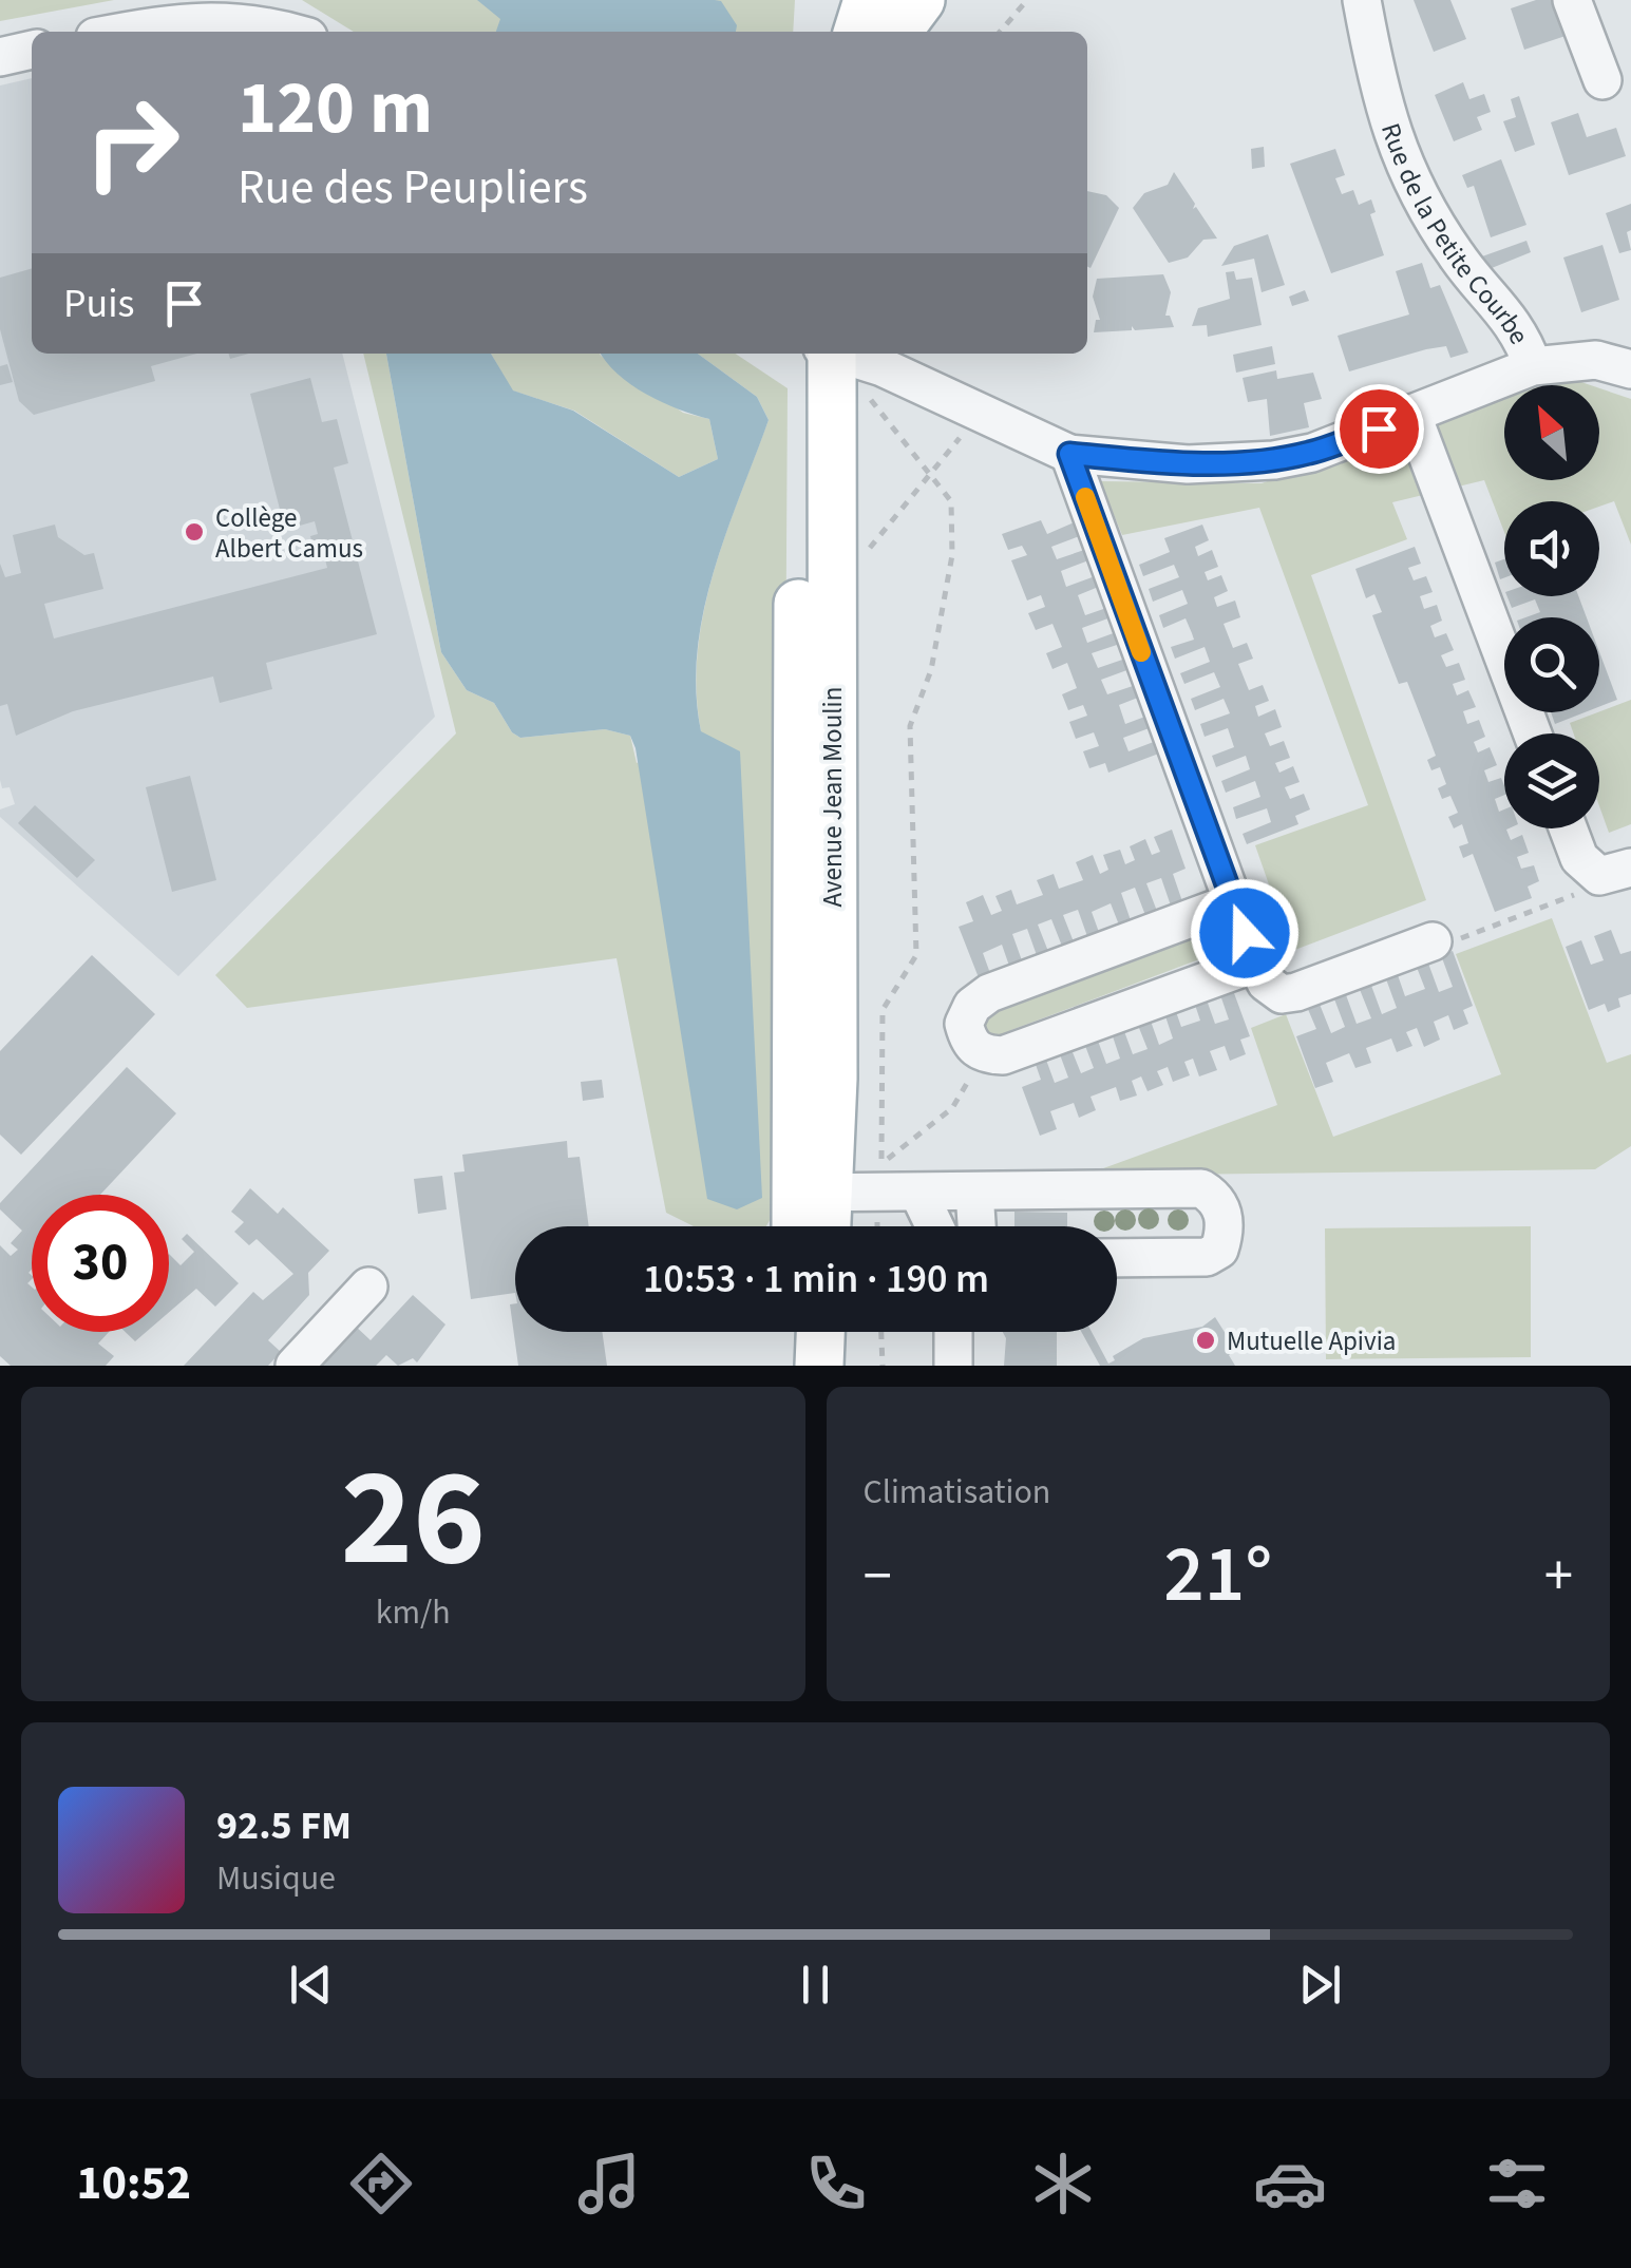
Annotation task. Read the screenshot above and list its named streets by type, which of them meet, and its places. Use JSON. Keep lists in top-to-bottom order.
{
  "streets": {
    "main road": ["Avenue Jean Moulin"],
    "street": ["Rue de la Petite Courbe"]
  },
  "places": ["Collège Albert Camus", "Mutuelle Apivia"],
  "north": "top left",
  "page": {
    "turn": ["120 m", "Rue des Peupliers"],
    "then": "Puis",
    "limit": "30",
    "trip": "10:53 · 1 min · 190 m",
    "tile": [
      ["26", "km/h"],
      "Climatisation"
    ],
    "heat": ["−", "21°", "+"],
    "song": ["92.5 FM", "Musique"],
    "tabs": "10:52"
  }
}
